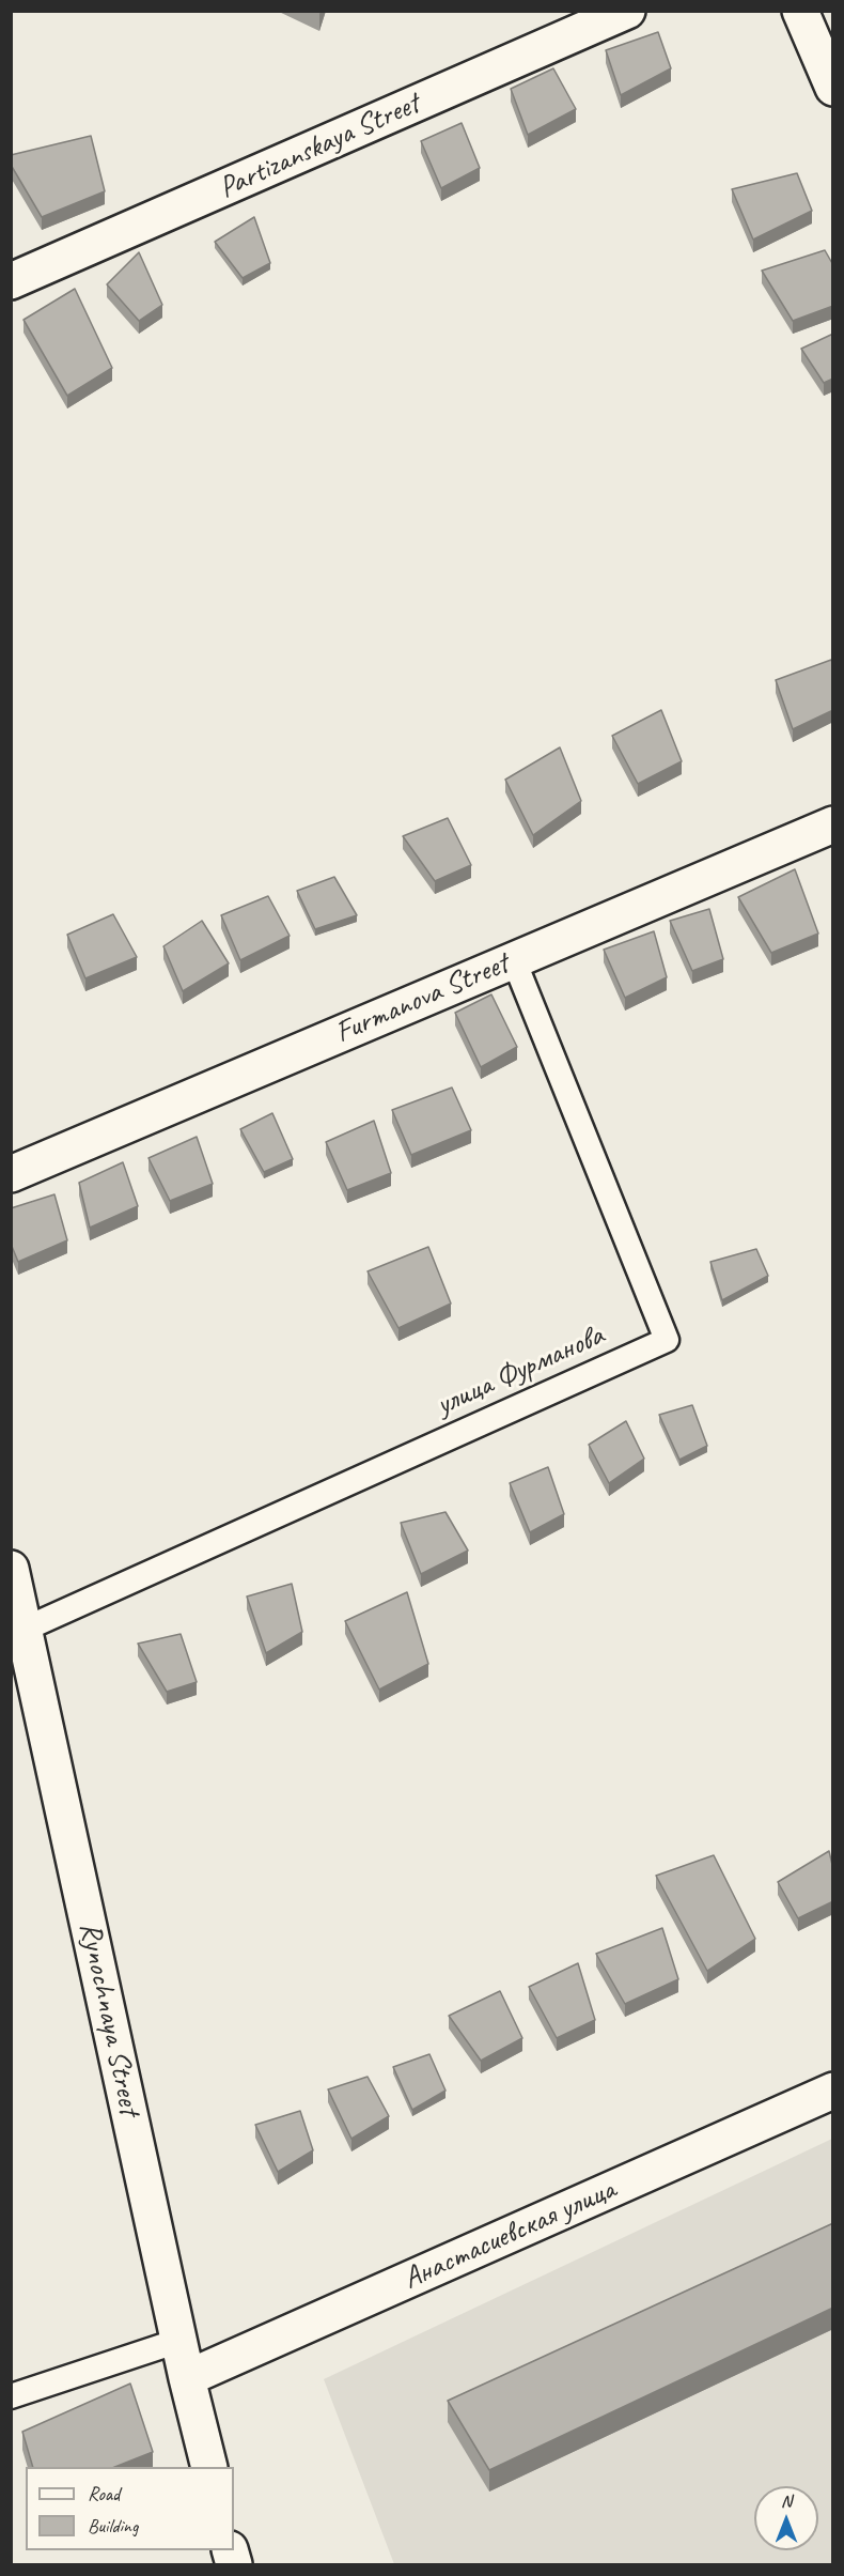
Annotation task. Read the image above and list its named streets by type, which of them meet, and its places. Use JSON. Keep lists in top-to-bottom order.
{
  "streets": {
    "street": [
      "Partizanskaya Street",
      "Furmanova Street",
      "Rynochnaya Street",
      "Анастасиевская улица"
    ],
    "lane": ["улица Фурманова"]
  },
  "crossings": [
    ["Furmanova Street", "улица Фурманова"],
    ["улица Фурманова", "Rynochnaya Street"],
    ["Rynochnaya Street", "Анастасиевская улица"]
  ],
  "legend": ["Road", "Building"],
  "north": "top"
}
